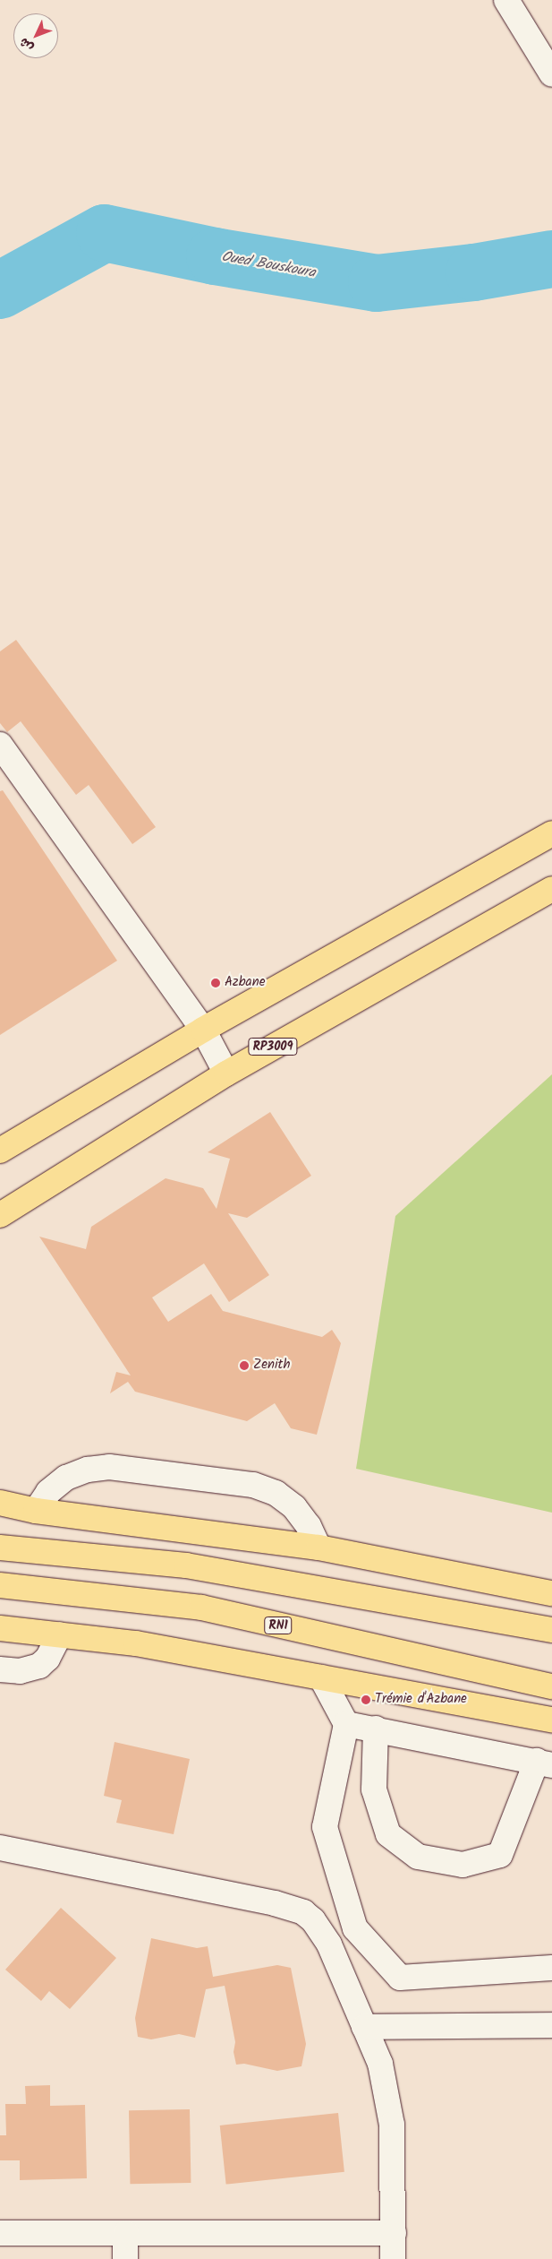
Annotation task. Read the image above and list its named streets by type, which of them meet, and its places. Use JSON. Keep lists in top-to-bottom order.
{
  "streets": {
    "main road": ["RP3009", "RN1"]
  },
  "water": ["Oued Bouskoura"],
  "places": ["Azbane", "Zenith", "Trémie d'Azbane"],
  "north": "bottom left"
}
